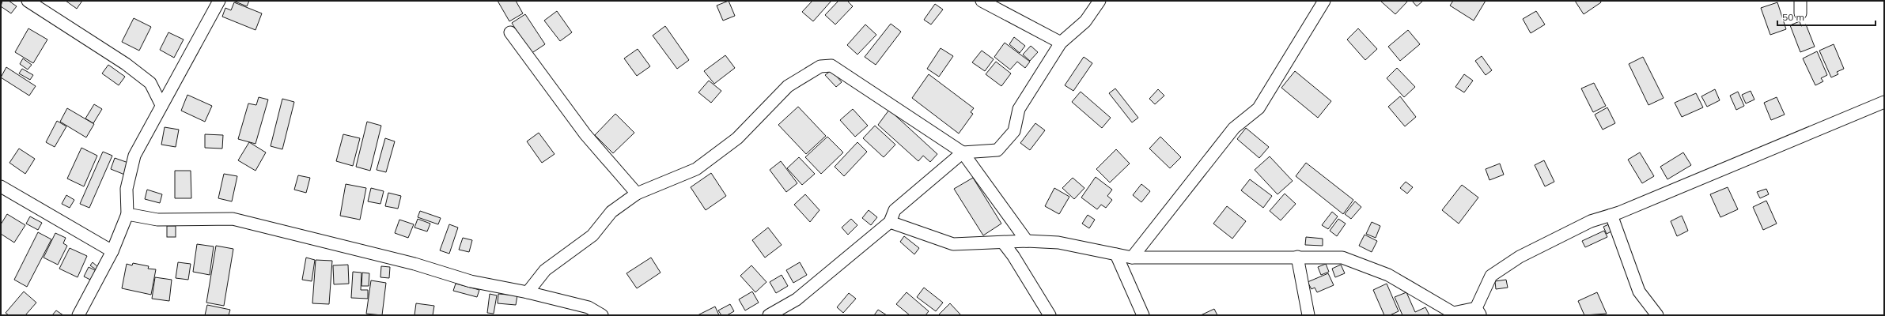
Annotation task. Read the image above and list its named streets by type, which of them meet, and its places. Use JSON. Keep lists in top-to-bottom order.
{
  "scale_bar": "50 m"
}
